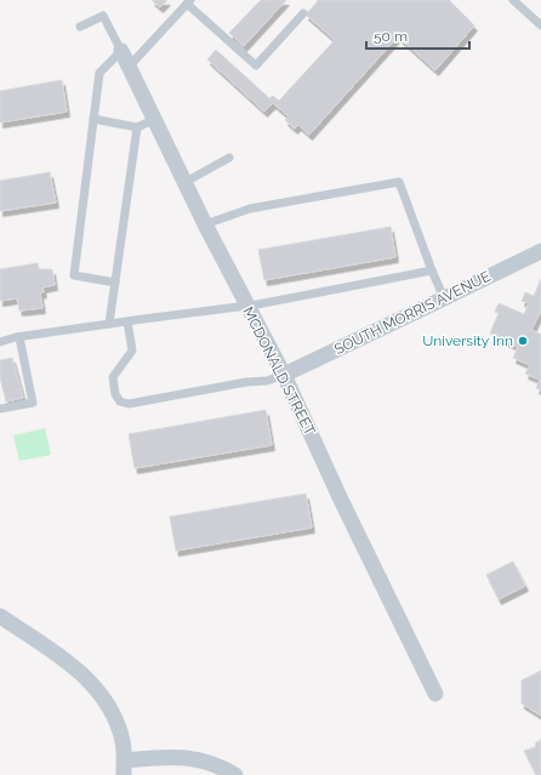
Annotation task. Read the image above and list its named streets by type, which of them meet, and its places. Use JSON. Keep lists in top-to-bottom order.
{
  "streets": {
    "street": ["SOUTH MORRIS AVENUE", "MCDONALD STREET"]
  },
  "crossings": [
    ["SOUTH MORRIS AVENUE", "MCDONALD STREET"]
  ],
  "places": ["University Inn"],
  "scale_bar": "50 m"
}
